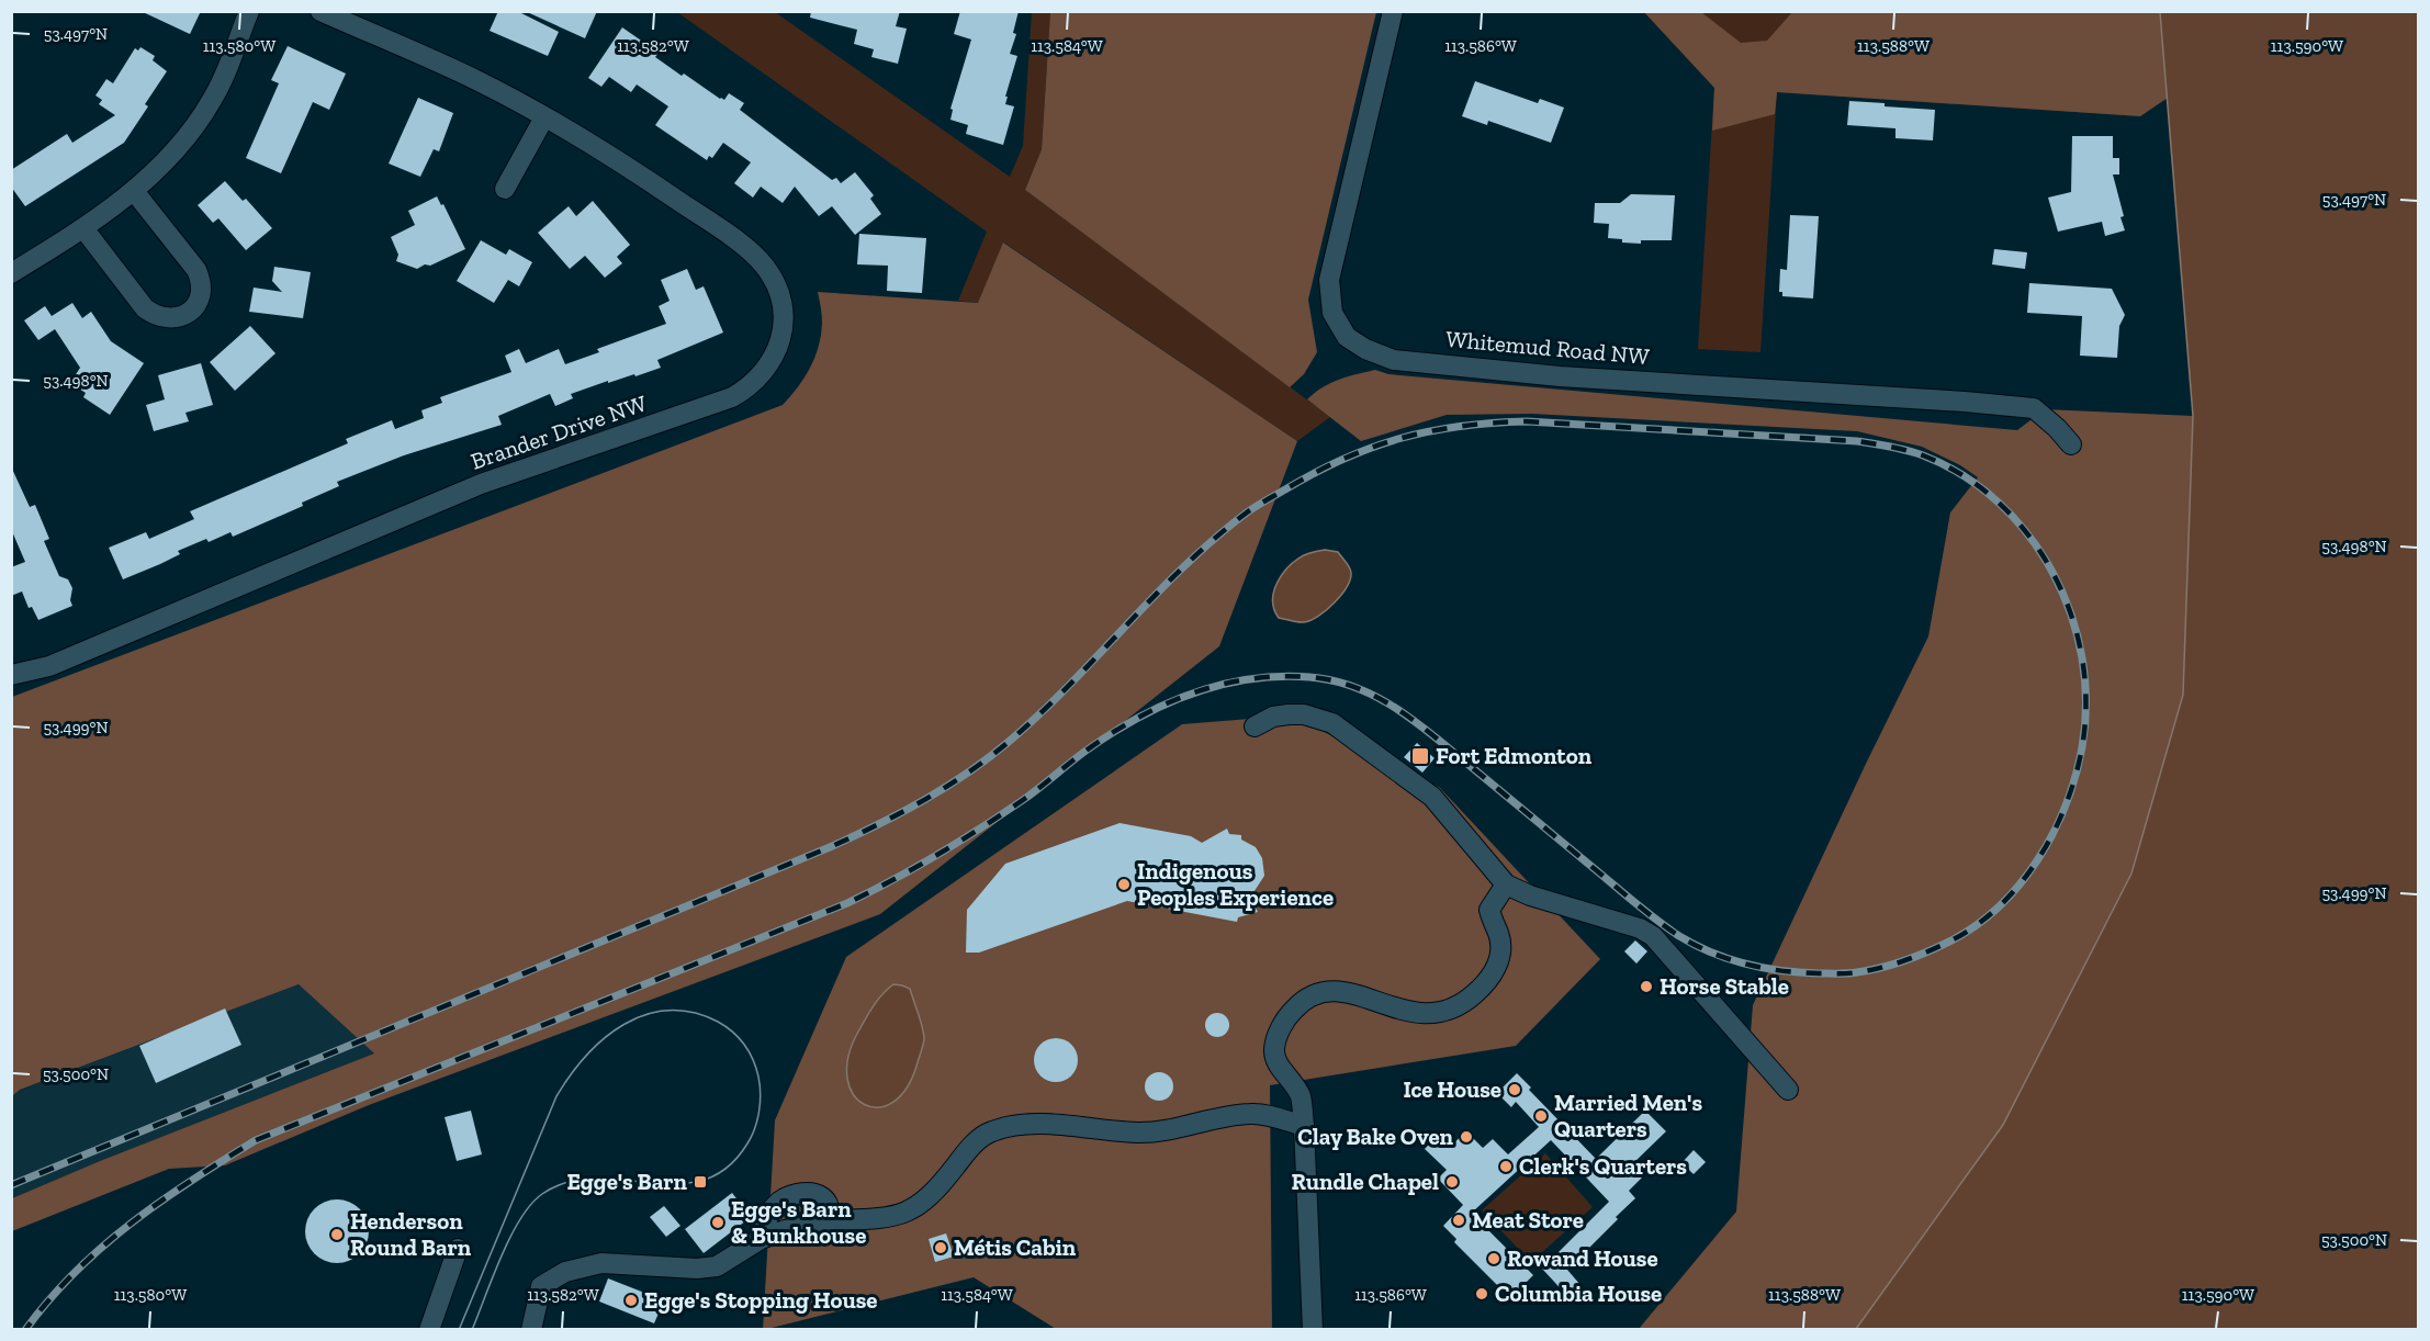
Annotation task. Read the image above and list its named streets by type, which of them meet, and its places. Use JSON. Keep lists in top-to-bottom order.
{
  "streets": {
    "street": ["Whitemud Road NW", "Brander Drive NW"]
  },
  "places": {
    "transit": ["Fort Edmonton", "Egge's Barn"],
    "other": [
      "Indigenous Peoples Experience",
      "Horse Stable",
      "Ice House",
      "Married Men's Quarters",
      "Clay Bake Oven",
      "Clerk's Quarters",
      "Rundle Chapel",
      "Meat Store",
      "Egge's Barn & Bunkhouse",
      "Henderson Round Barn",
      "Métis Cabin",
      "Rowand House",
      "Columbia House",
      "Egge's Stopping House"
    ]
  },
  "coordinates": [
    "53.497°N",
    "113.580°W",
    "113.582°W",
    "113.584°W",
    "113.586°W",
    "113.588°W",
    "113.590°W",
    "53.498°N",
    "53.499°N",
    "53.500°N"
  ]
}
